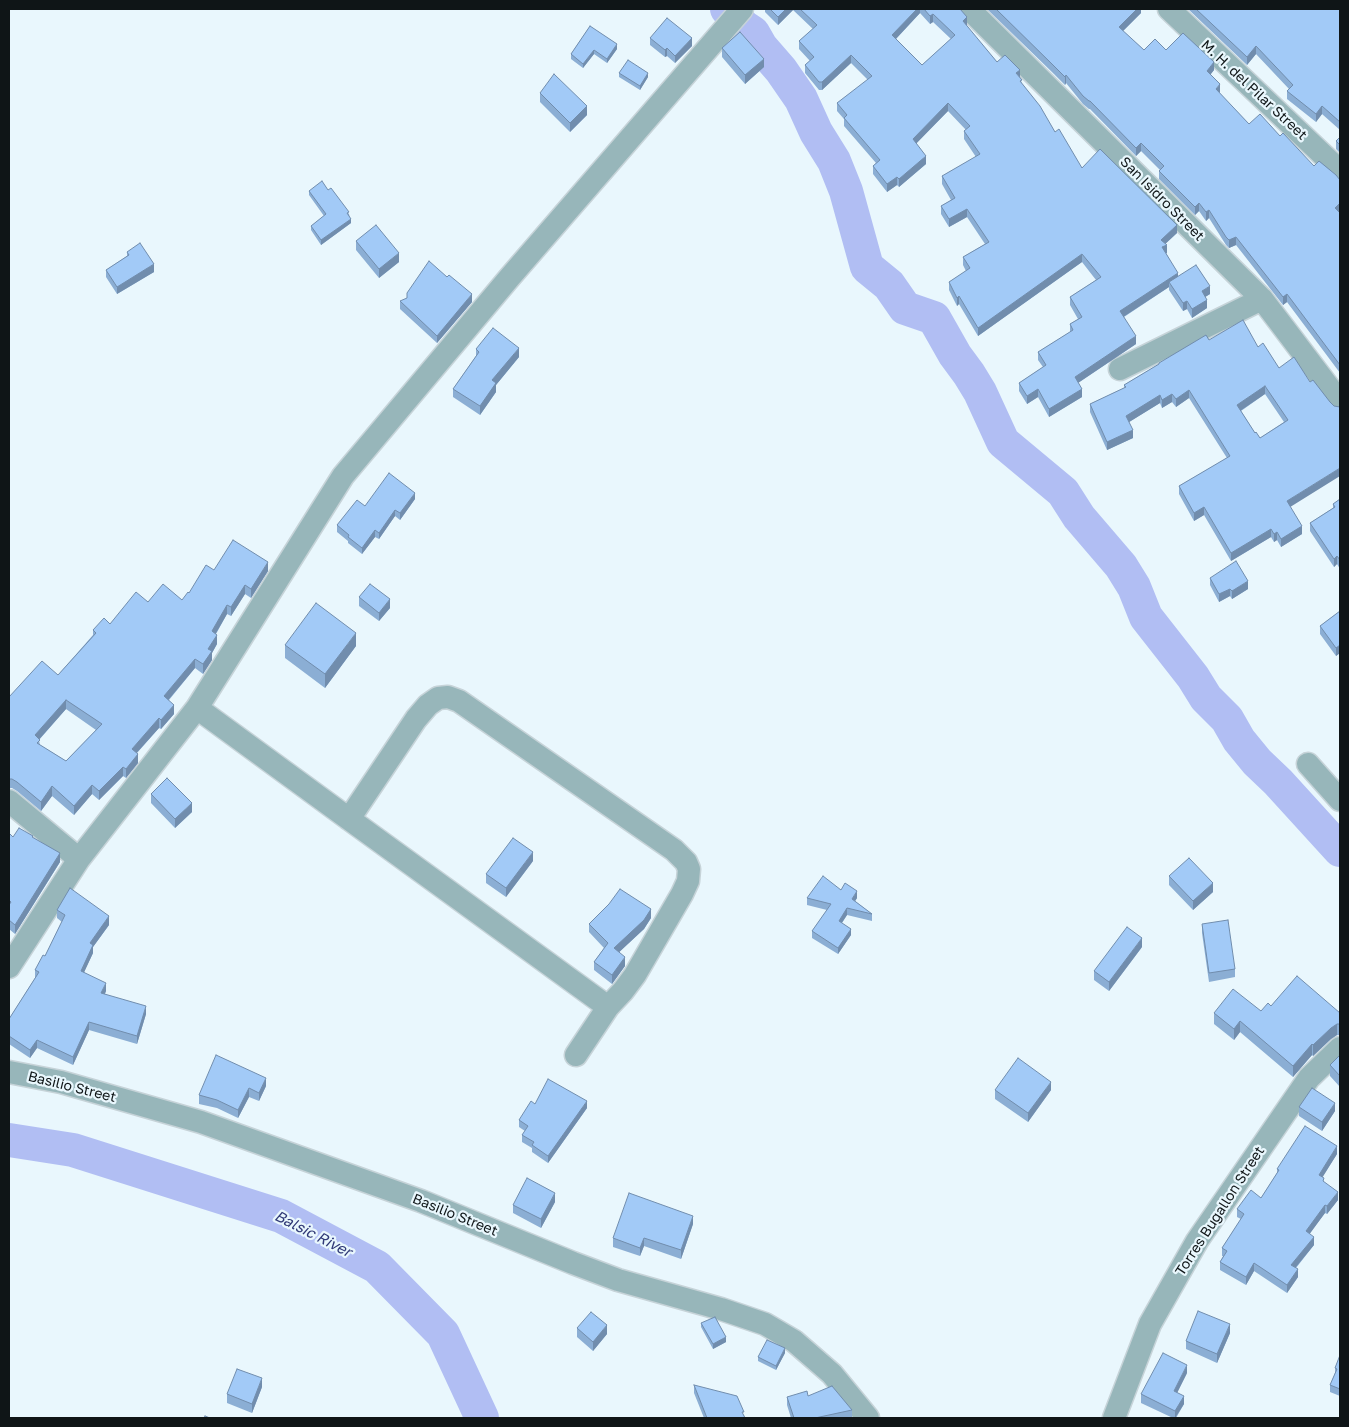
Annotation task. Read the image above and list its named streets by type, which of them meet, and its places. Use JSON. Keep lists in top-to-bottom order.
{
  "streets": {
    "street": [
      "M. H. del Pilar Street",
      "San Isidro Street",
      "Basilio Street",
      "Torres Bugallon Street"
    ]
  },
  "water": ["Balsic River"]
}
